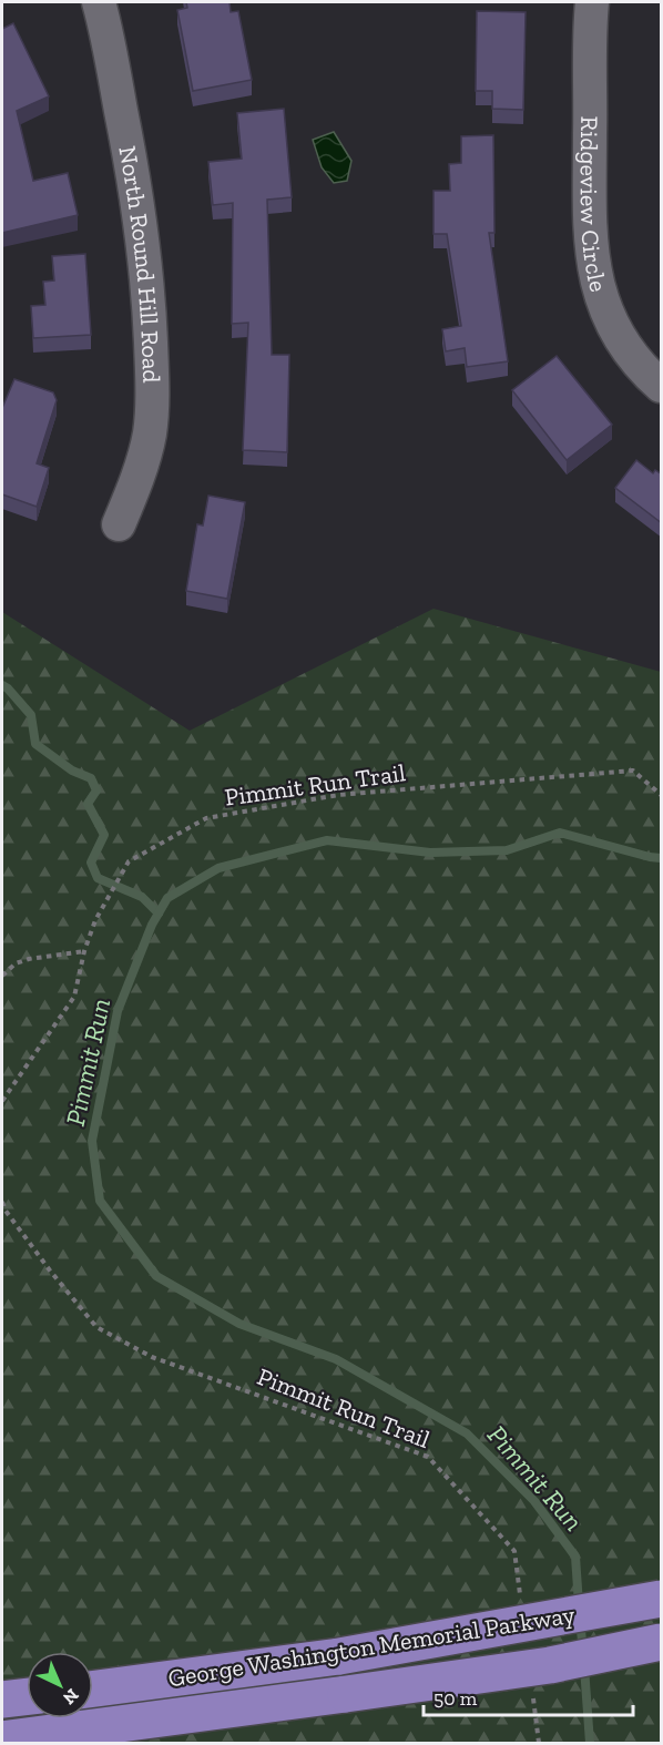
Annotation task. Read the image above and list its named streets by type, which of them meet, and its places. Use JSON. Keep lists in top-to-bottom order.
{
  "streets": {
    "highway": ["George Washington Memorial Parkway"],
    "street": ["Ridgeview Circle", "North Round Hill Road"],
    "path": ["Pimmit Run Trail"]
  },
  "water": ["Pimmit Run"],
  "scale_bar": "50 m",
  "north": "bottom right"
}
